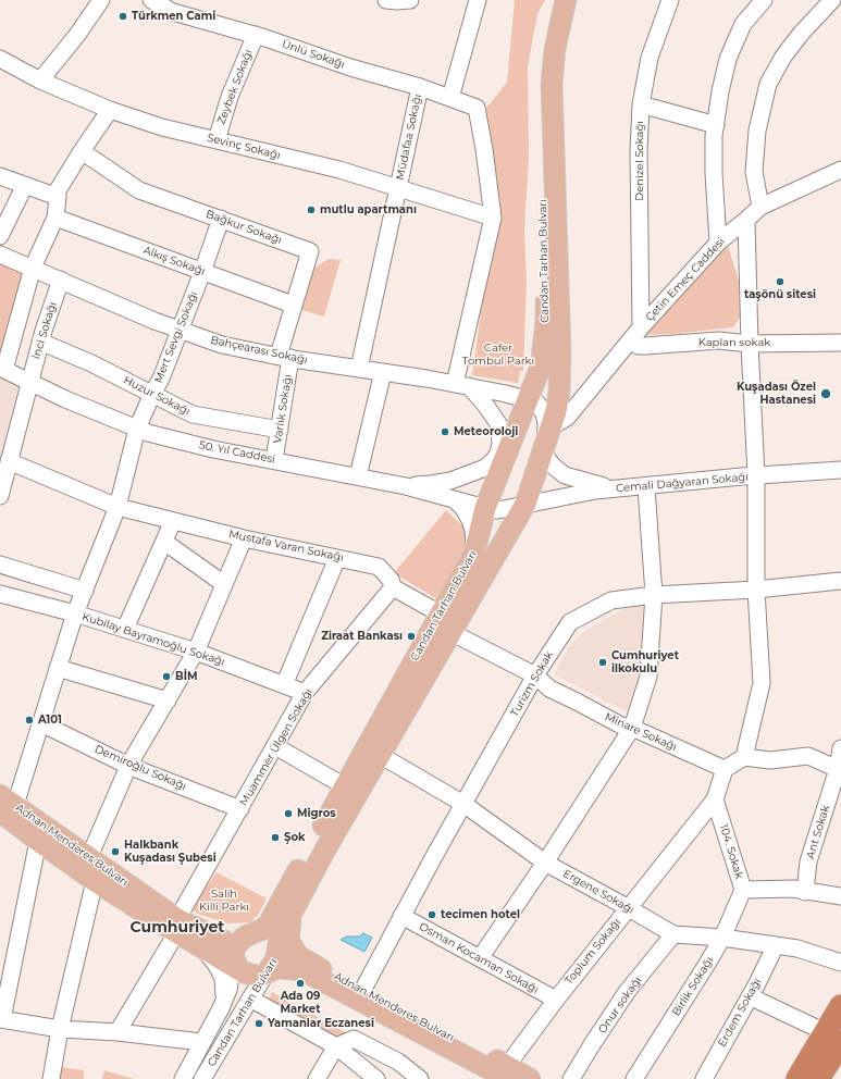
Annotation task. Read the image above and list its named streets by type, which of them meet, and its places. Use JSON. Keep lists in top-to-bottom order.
{
  "streets": {
    "main road": ["Candan Tarhan Bulvarı", "Adnan Menderes Bulvarı"],
    "street": [
      "Ünlü Sokağı",
      "Zeybek Sokağı",
      "Müdafaa Sokağı",
      "Sevinç Sokağı",
      "Denizel Sokağı",
      "Bağkur Sokağı",
      "Alkış Sokağı",
      "Çetin Emeç Caddesi",
      "İnci Sokağı",
      "Mert Sevgi Sokağı",
      "Kaplan sokak",
      "Bahçearası Sokağı",
      "Huzur Sokağı",
      "Varlık Sokağı",
      "50. Yıl Caddesi",
      "Cemali Dağyaran Sokağı",
      "Mustafa Varan Sokağı",
      "Kubilay Bayramoğlu Sokağı",
      "Turizm Sokak",
      "Minare Sokağı",
      "Muammer Ülgen Sokağı",
      "Demiroğlu Sokağı",
      "Ant Sokak",
      "104. Sokak",
      "Ergene Sokağı",
      "Toplum Sokağı",
      "Osman Kocaman Sokağı",
      "Birlik Sokağı",
      "Onur sokağı",
      "Erdem Sokağı"
    ]
  },
  "crossings": [
    ["Ünlü Sokağı", "Zeybek Sokağı"],
    ["Ünlü Sokağı", "Müdafaa Sokağı"],
    ["Ünlü Sokağı", "Sevinç Sokağı"],
    ["Zeybek Sokağı", "Sevinç Sokağı"],
    ["Müdafaa Sokağı", "Sevinç Sokağı"],
    ["Müdafaa Sokağı", "Bahçearası Sokağı"],
    ["Denizel Sokağı", "Çetin Emeç Caddesi"],
    ["Bağkur Sokağı", "Alkış Sokağı"],
    ["Bağkur Sokağı", "Mert Sevgi Sokağı"],
    ["Bağkur Sokağı", "Bahçearası Sokağı"],
    ["Bağkur Sokağı", "Varlık Sokağı"],
    ["Alkış Sokağı", "Mert Sevgi Sokağı"],
    ["Candan Tarhan Bulvarı", "Çetin Emeç Caddesi"],
    ["Candan Tarhan Bulvarı", "Bahçearası Sokağı"],
    ["Candan Tarhan Bulvarı", "50. Yıl Caddesi"],
    ["Candan Tarhan Bulvarı", "Cemali Dağyaran Sokağı"],
    ["Candan Tarhan Bulvarı", "Mustafa Varan Sokağı"],
    ["Candan Tarhan Bulvarı", "Minare Sokağı"],
    ["Candan Tarhan Bulvarı", "Adnan Menderes Bulvarı"],
    ["Candan Tarhan Bulvarı", "Ergene Sokağı"],
    ["Çetin Emeç Caddesi", "Kaplan sokak"],
    ["İnci Sokağı", "Bahçearası Sokağı"],
    ["İnci Sokağı", "Huzur Sokağı"],
    ["İnci Sokağı", "50. Yıl Caddesi"],
    ["İnci Sokağı", "Mustafa Varan Sokağı"],
    ["Mert Sevgi Sokağı", "Bahçearası Sokağı"],
    ["Mert Sevgi Sokağı", "Huzur Sokağı"],
    ["Mert Sevgi Sokağı", "50. Yıl Caddesi"],
    ["Mert Sevgi Sokağı", "Mustafa Varan Sokağı"],
    ["Mert Sevgi Sokağı", "Kubilay Bayramoğlu Sokağı"],
    ["Mert Sevgi Sokağı", "Demiroğlu Sokağı"],
    ["Mert Sevgi Sokağı", "Adnan Menderes Bulvarı"],
    ["Bahçearası Sokağı", "Varlık Sokağı"],
    ["Huzur Sokağı", "Varlık Sokağı"],
    ["Varlık Sokağı", "50. Yıl Caddesi"],
    ["50. Yıl Caddesi", "Cemali Dağyaran Sokağı"],
    ["Mustafa Varan Sokağı", "Muammer Ülgen Sokağı"],
    ["Kubilay Bayramoğlu Sokağı", "Muammer Ülgen Sokağı"],
    ["Turizm Sokak", "Minare Sokağı"],
    ["Turizm Sokak", "Adnan Menderes Bulvarı"],
    ["Turizm Sokak", "Ergene Sokağı"],
    ["Turizm Sokak", "Osman Kocaman Sokağı"],
    ["Muammer Ülgen Sokağı", "Demiroğlu Sokağı"],
    ["Muammer Ülgen Sokağı", "Adnan Menderes Bulvarı"],
    ["Ant Sokak", "104. Sokak"],
    ["Adnan Menderes Bulvarı", "Toplum Sokağı"],
    ["104. Sokak", "Toplum Sokağı"],
    ["104. Sokak", "Birlik Sokağı"],
    ["Ergene Sokağı", "Toplum Sokağı"],
    ["Ergene Sokağı", "Birlik Sokağı"],
    ["Ergene Sokağı", "Onur sokağı"],
    ["Ergene Sokağı", "Erdem Sokağı"],
    ["Toplum Sokağı", "Osman Kocaman Sokağı"]
  ],
  "districts": ["Cumhuriyet"],
  "parks": ["Cafer Tombul Parkı", "Salih Killi Parkı"],
  "places": [
    "Türkmen Cami",
    "mutlu apartmanı",
    "taşönü sitesi",
    "Kuşadası Özel Hastanesi",
    "Meteoroloji",
    "Ziraat Bankası",
    "Cumhuriyet ilkokulu",
    "BİM",
    "A101",
    "Migros",
    "Şok",
    "Halkbank Kuşadası Şubesi",
    "tecimen hotel",
    "Ada 09 Market",
    "Yamanlar Eczanesi"
  ]
}
